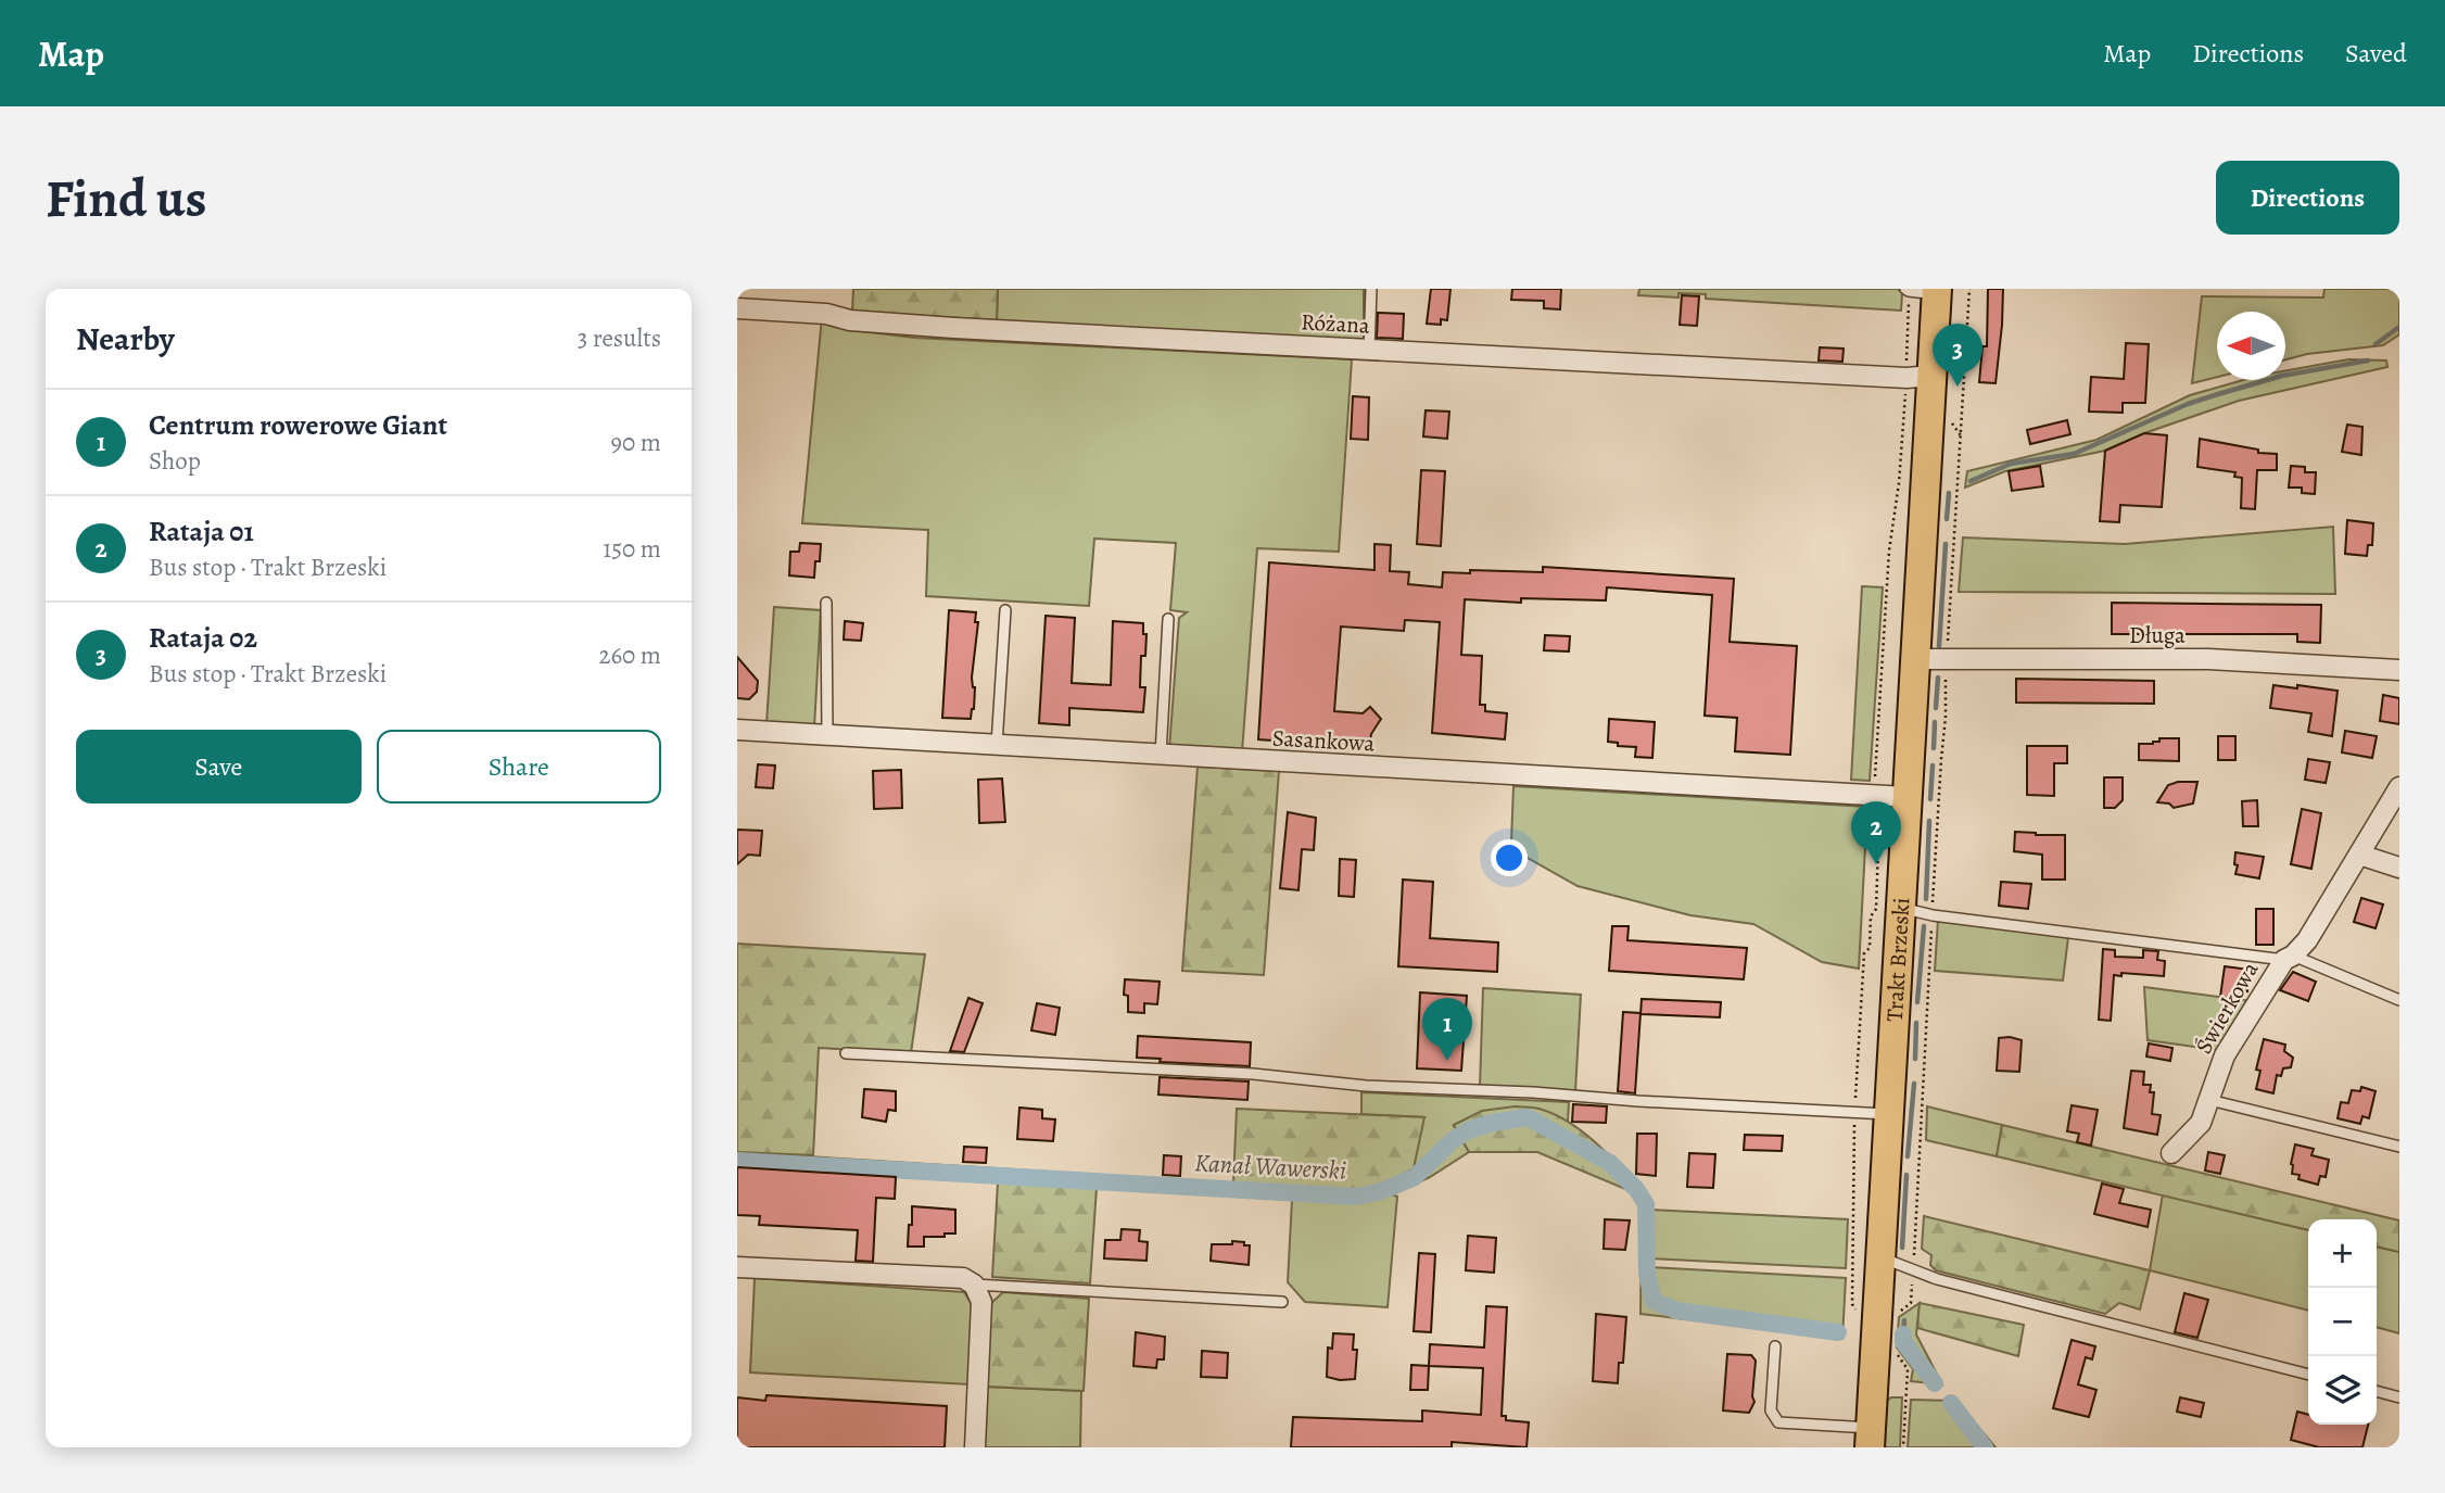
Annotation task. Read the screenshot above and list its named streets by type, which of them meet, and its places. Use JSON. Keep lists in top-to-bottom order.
{
  "streets": {
    "main road": ["Trakt Brzeski"],
    "street": [
      "Różana",
      "Długa",
      "Sasankowa",
      "Świerkowa"
    ]
  },
  "crossings": [
    ["Różana", "Trakt Brzeski"],
    ["Długa", "Trakt Brzeski"],
    ["Sasankowa", "Trakt Brzeski"]
  ],
  "water": ["Kanał Wawerski"],
  "north": "left",
  "page": {
    "header": "Map",
    "nav": ["Map", "Directions", "Saved"],
    "buttons": [
      "Directions",
      ["Save", "Share"]
    ],
    "title": "Find us",
    "heading": ["Nearby", "3 results"],
    "pins": ["3", "2", "1"],
    "list": [
      {
        "mark": "1",
        "name": "Centrum rowerowe Giant",
        "note": "Shop",
        "value": "90 m"
      },
      {
        "mark": "2",
        "name": "Rataja 01",
        "note": "Bus stop · Trakt Brzeski",
        "value": "150 m"
      },
      {
        "mark": "3",
        "name": "Rataja 02",
        "note": "Bus stop · Trakt Brzeski",
        "value": "260 m"
      }
    ],
    "map_buttons": ["+", "−"]
  }
}
